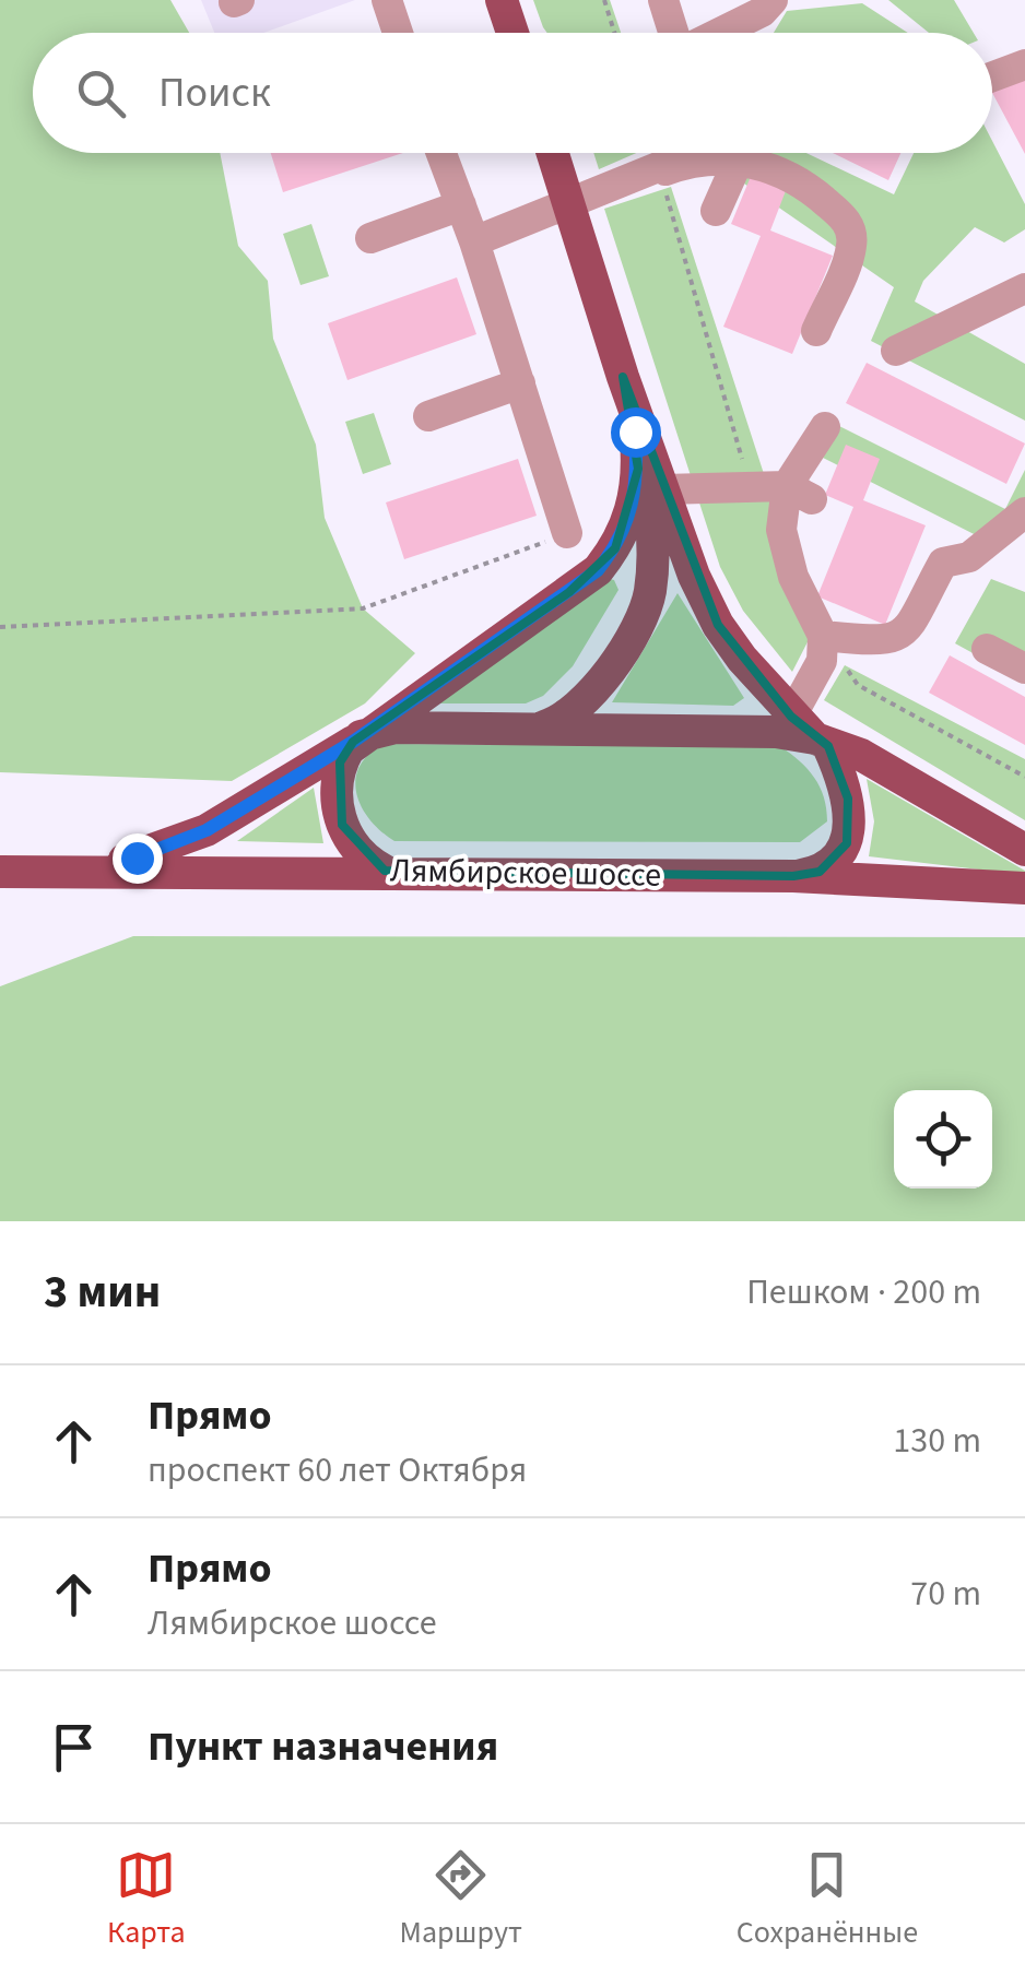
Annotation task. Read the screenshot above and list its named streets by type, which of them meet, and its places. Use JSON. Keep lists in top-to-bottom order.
{
  "streets": {
    "main road": ["Лямбирское шоссе"]
  },
  "page": {
    "search": "Поиск",
    "heading": ["3 мин", "Пешком · 200 m"],
    "list": [
      ["Прямо", "проспект 60 лет Октября", "130 m"],
      ["Прямо", "Лямбирское шоссе", "70 m"],
      "Пункт назначения"
    ],
    "nav": ["Карта", "Маршрут", "Сохранённые"]
  }
}
